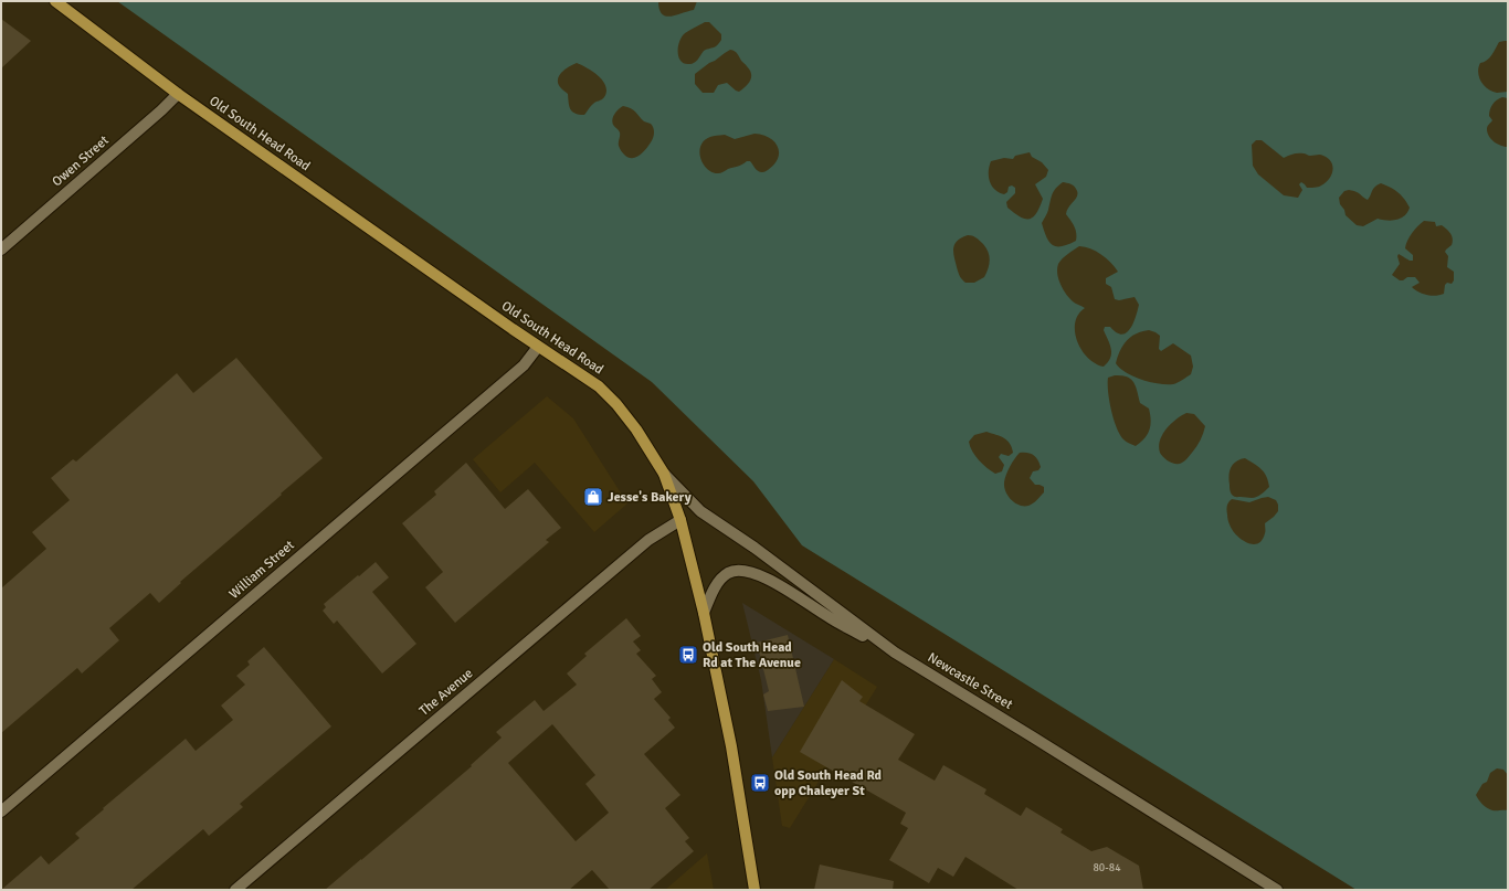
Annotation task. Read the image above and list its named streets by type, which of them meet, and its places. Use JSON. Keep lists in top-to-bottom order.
{
  "streets": {
    "main road": ["Old South Head Road"],
    "street": [
      "Owen Street",
      "William Street",
      "Newcastle Street",
      "The Avenue"
    ]
  },
  "crossings": [
    ["Old South Head Road", "Owen Street"],
    ["Old South Head Road", "William Street"],
    ["Old South Head Road", "Newcastle Street"],
    ["Old South Head Road", "The Avenue"]
  ],
  "places": {
    "shop": ["Jesse's Bakery"],
    "bus stop": ["Old South Head Rd at The Avenue", "Old South Head Rd opp Chaleyer St"]
  },
  "house_numbers": ["80-84"]
}
